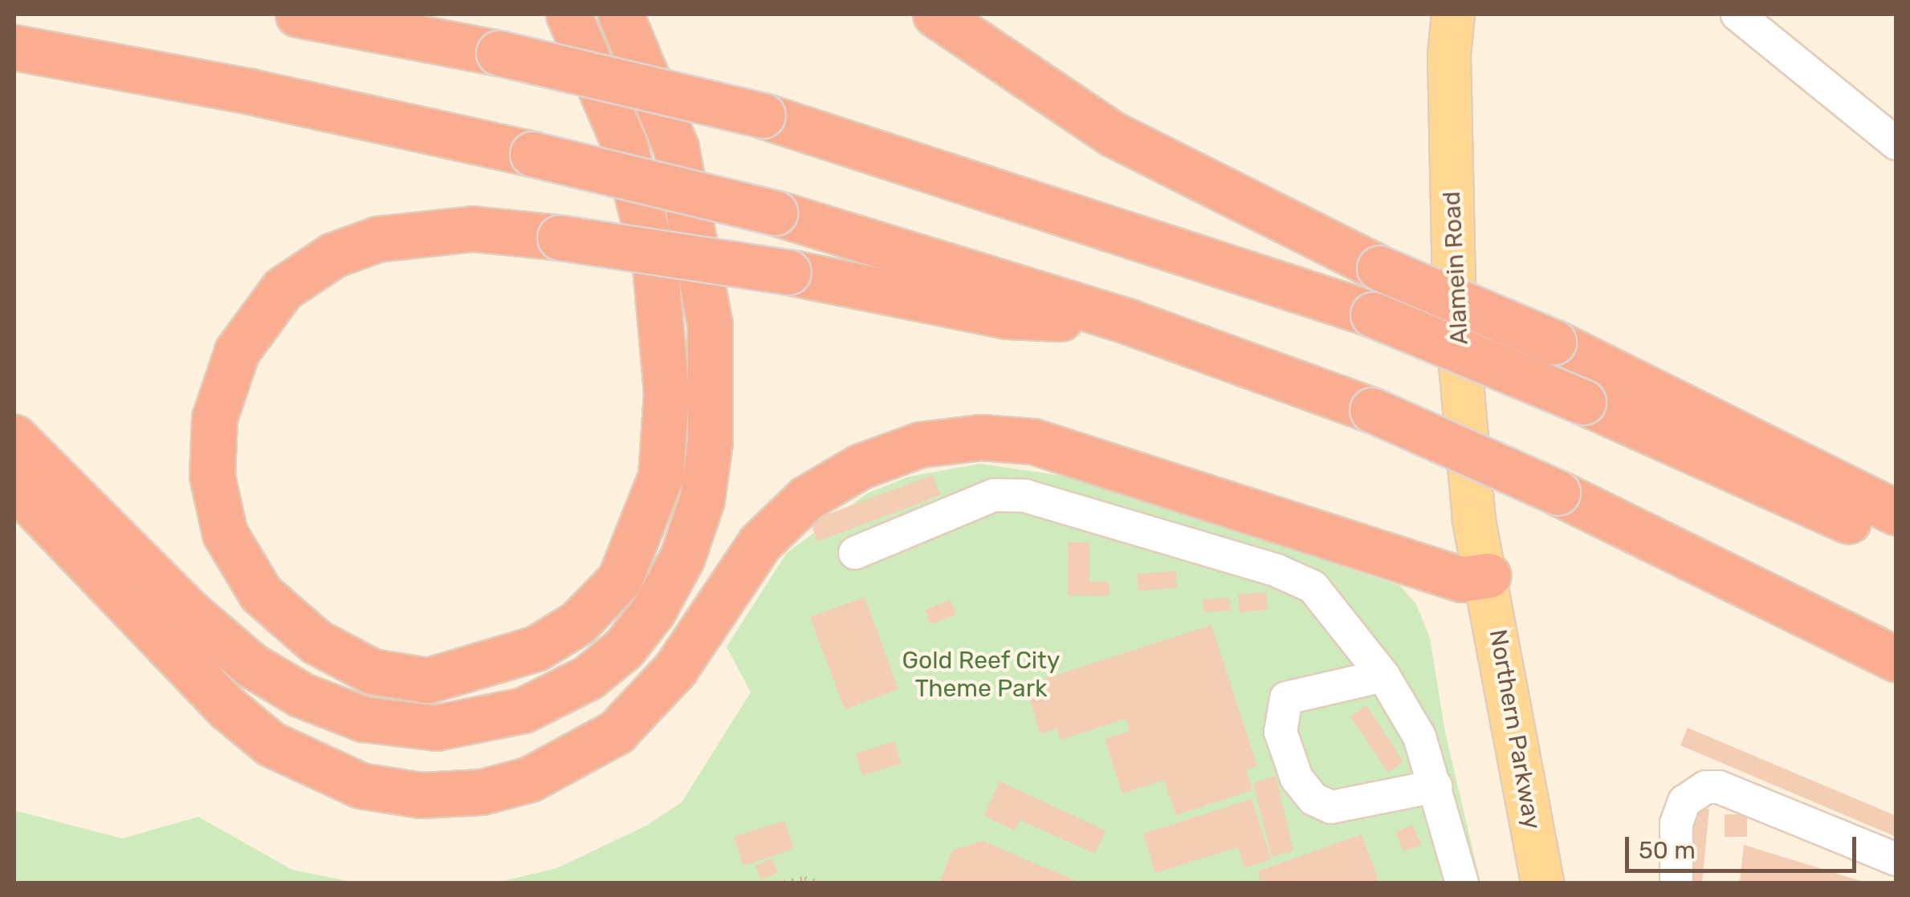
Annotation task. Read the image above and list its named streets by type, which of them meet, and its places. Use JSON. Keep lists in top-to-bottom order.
{
  "streets": {
    "main road": ["Alamein Road", "Northern Parkway"]
  },
  "crossings": [
    ["Alamein Road", "Northern Parkway"]
  ],
  "parks": ["Gold Reef City Theme Park"],
  "scale_bar": "50 m"
}
